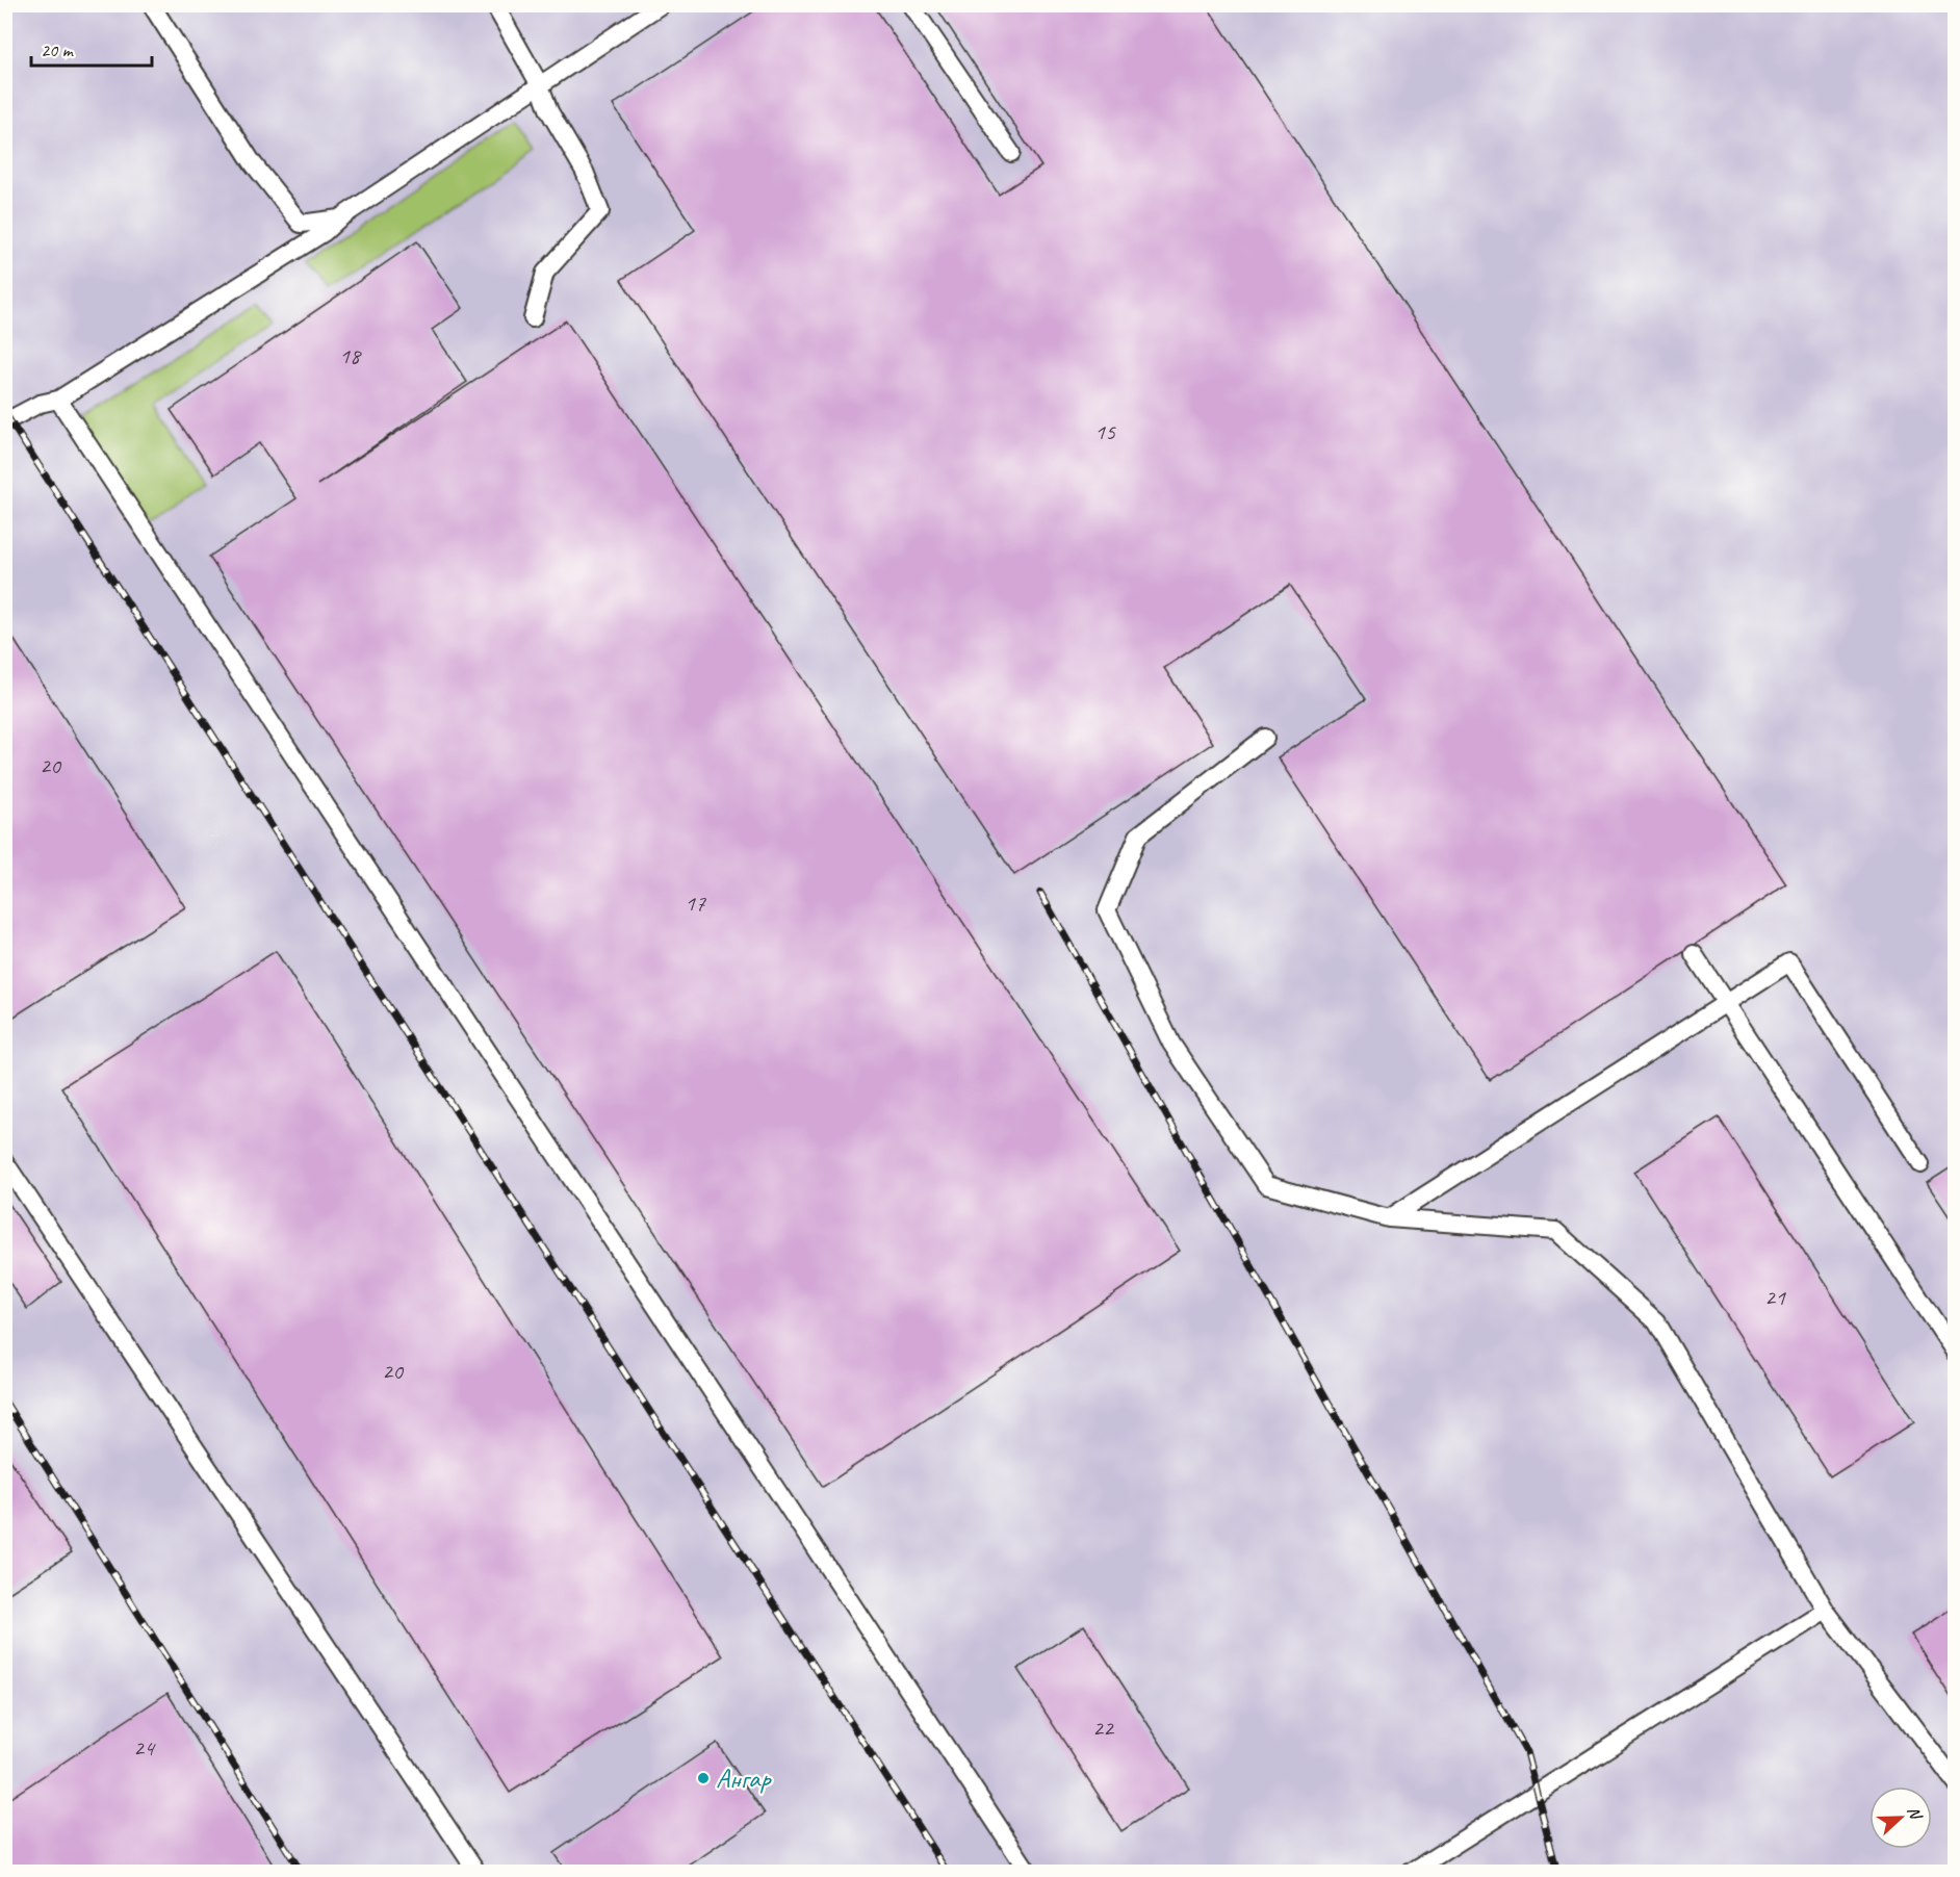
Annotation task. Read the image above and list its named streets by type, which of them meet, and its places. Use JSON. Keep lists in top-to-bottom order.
{
  "places": ["Ангар"],
  "house_numbers": [
    "18",
    "15",
    "20",
    "17",
    "21",
    "20",
    "22",
    "24"
  ],
  "scale_bar": "20 m",
  "north": "right"
}
